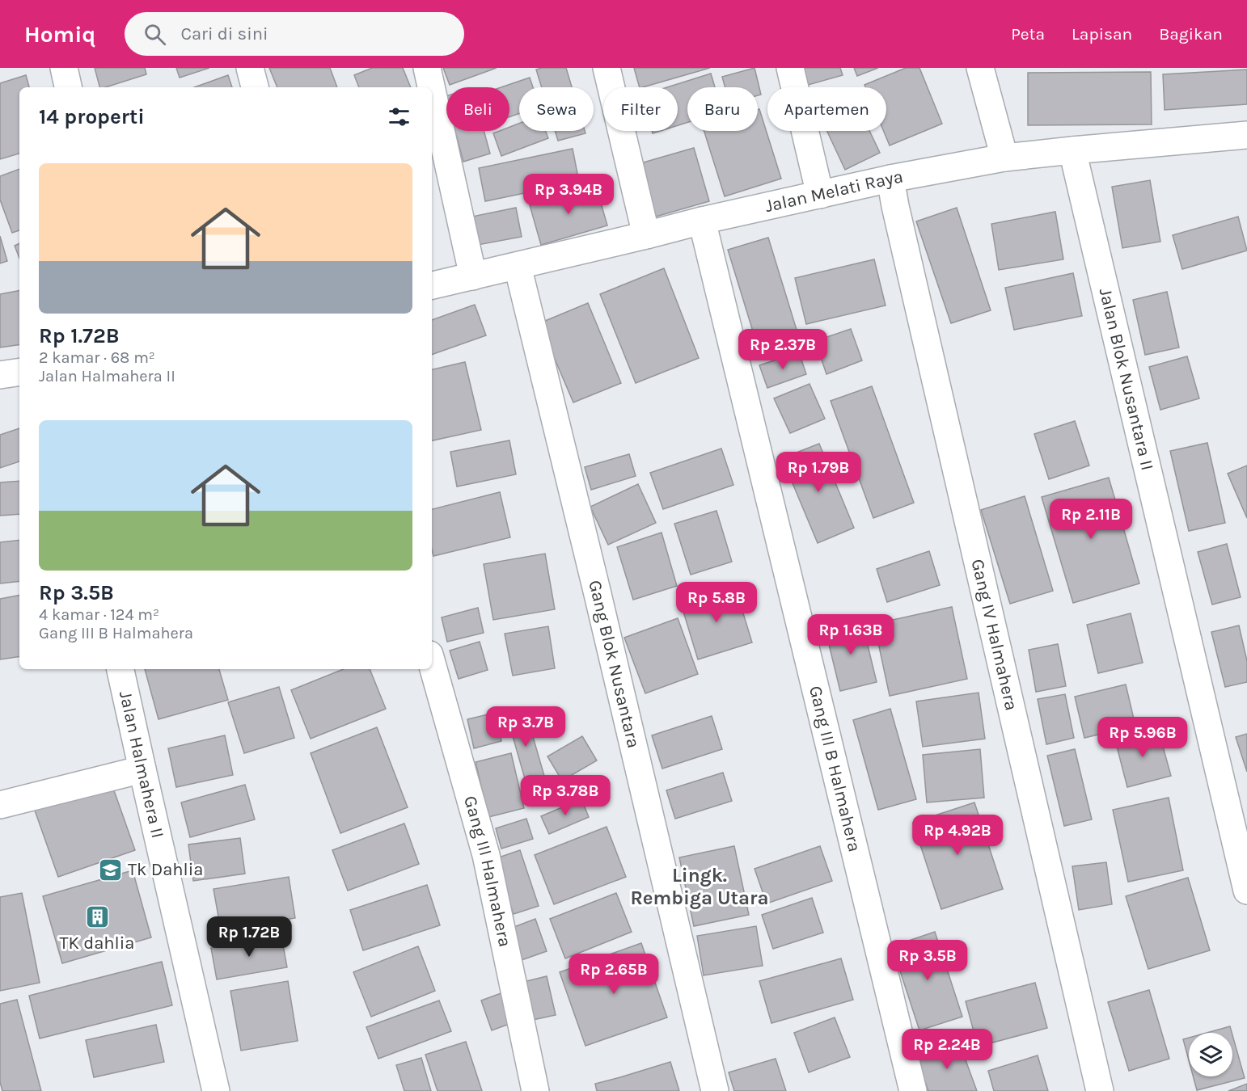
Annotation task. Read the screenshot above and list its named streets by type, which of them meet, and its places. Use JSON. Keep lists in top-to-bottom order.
{
  "streets": {
    "street": [
      "Jalan Melati Raya",
      "Jalan Blok Nusantara II",
      "Gang IV Halmahera",
      "Gang Blok Nusantara",
      "Jalan Halmahera II",
      "Gang III B Halmahera",
      "Gang III Halmahera"
    ]
  },
  "crossings": [
    ["Jalan Melati Raya", "Jalan Blok Nusantara II"],
    ["Jalan Melati Raya", "Gang IV Halmahera"],
    ["Jalan Melati Raya", "Gang Blok Nusantara"],
    ["Jalan Melati Raya", "Gang III B Halmahera"]
  ],
  "districts": ["Lingk. Rembiga Utara"],
  "places": {
    "school or university": ["Tk Dahlia"],
    "building": ["TK dahlia"]
  },
  "page": {
    "header": "Homiq",
    "search": "Cari di sini",
    "nav": ["Peta", "Lapisan", "Bagikan"],
    "chip": [
      "Beli",
      "Sewa",
      "Filter",
      "Baru",
      "Apartemen"
    ],
    "heading": "14 properti",
    "list": [
      {
        "name": "Rp 1.72B",
        "note": "2 kamar · 68 m² · Jalan Halmahera II"
      },
      {
        "name": "Rp 3.5B",
        "note": "4 kamar · 124 m² · Gang III B Halmahera"
      }
    ],
    "price": [
      "Rp 3.94B",
      "Rp 2.37B",
      "Rp 1.79B",
      "Rp 2.11B",
      "Rp 5.8B",
      "Rp 1.63B",
      "Rp 3.7B",
      "Rp 5.96B",
      "Rp 3.78B",
      "Rp 4.92B",
      "Rp 1.72B",
      "Rp 3.5B",
      "Rp 2.65B",
      "Rp 2.24B"
    ]
  }
}
